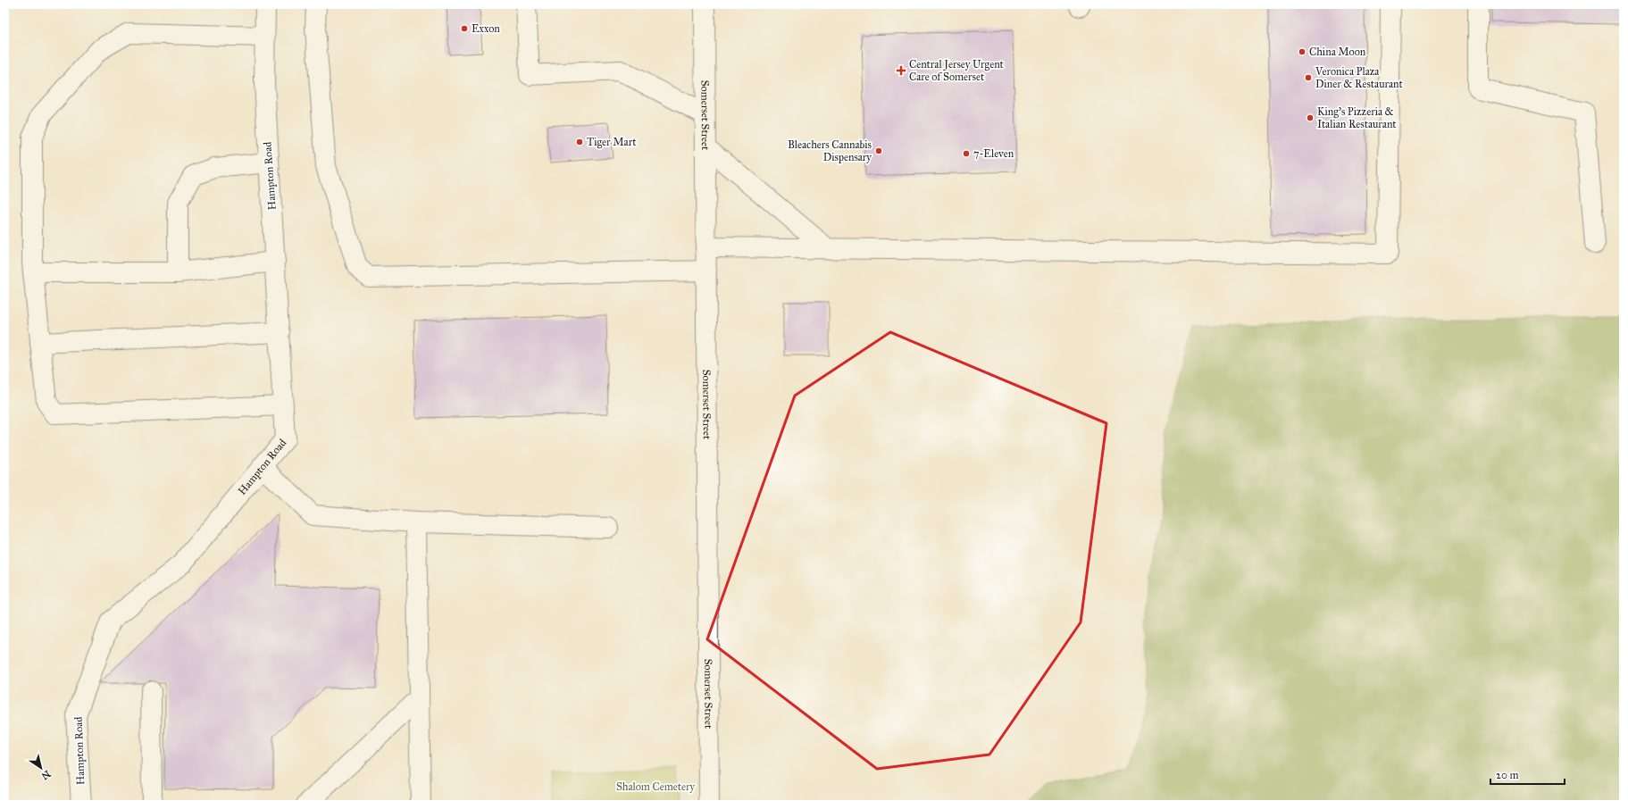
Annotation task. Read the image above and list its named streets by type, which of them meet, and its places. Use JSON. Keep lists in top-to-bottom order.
{
  "streets": {
    "street": ["Somerset Street", "Hampton Road"]
  },
  "parks": ["Shalom Cemetery"],
  "places": {
    "other": [
      "Exxon",
      "China Moon",
      "Veronica Plaza Diner & Restaurant",
      "King's Pizzeria & Italian Restaurant",
      "Tiger Mart",
      "Bleachers Cannabis Dispensary",
      "7-Eleven"
    ],
    "health": ["Central Jersey Urgent Care of Somerset"]
  },
  "scale_bar": "20 m",
  "north": "bottom right"
}
